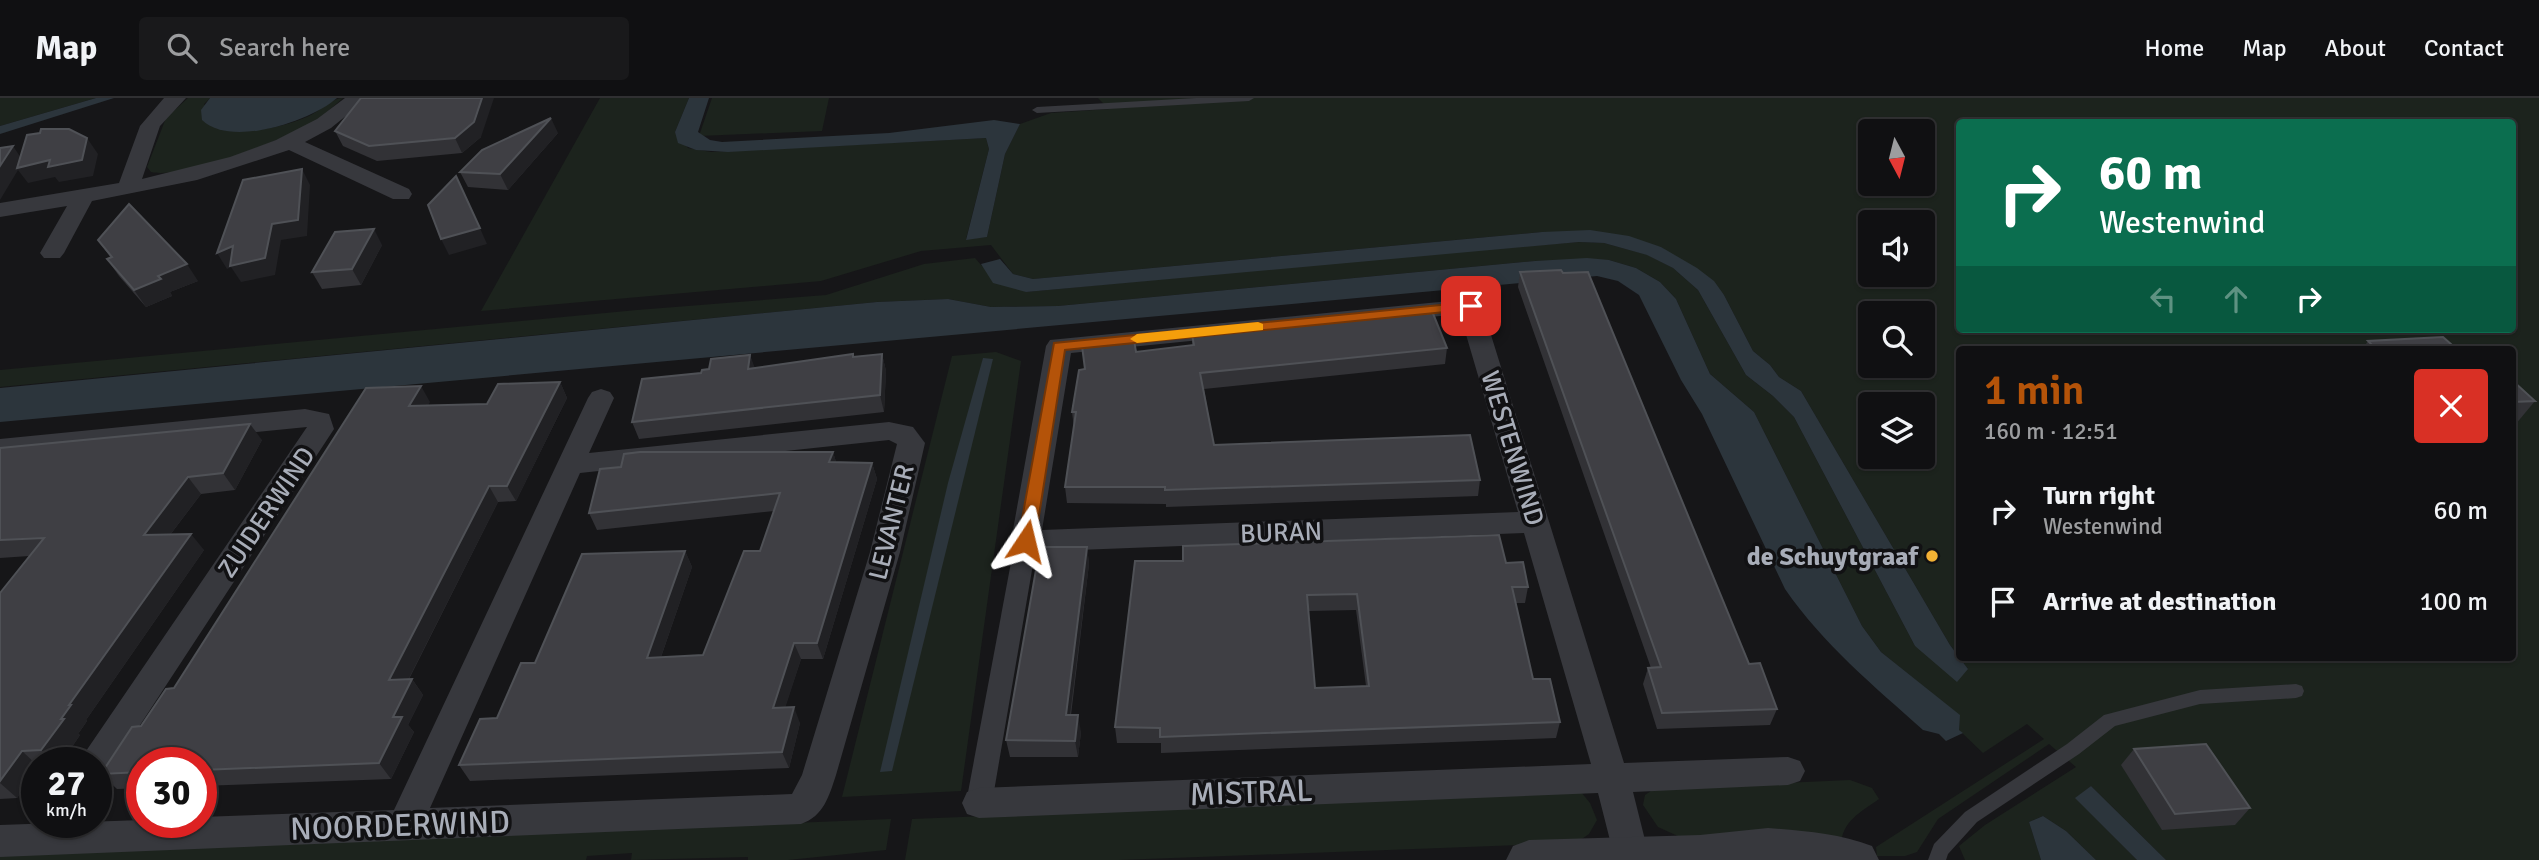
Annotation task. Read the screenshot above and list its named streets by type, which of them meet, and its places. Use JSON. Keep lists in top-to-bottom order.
{
  "streets": {
    "street": [
      "WESTENWIND",
      "ZUIDERWIND",
      "LEVANTER",
      "BURAN",
      "MISTRAL",
      "NOORDERWIND"
    ]
  },
  "crossings": [
    ["WESTENWIND", "BURAN"],
    ["WESTENWIND", "MISTRAL"],
    ["LEVANTER", "NOORDERWIND"],
    ["BURAN", "MISTRAL"]
  ],
  "places": ["de Schuytgraaf"],
  "north": "bottom",
  "page": {
    "header": "Map",
    "search": "Search here",
    "nav": [
      "Home",
      "Map",
      "About",
      "Contact"
    ],
    "turn": ["60 m", "Westenwind"],
    "heading": ["1 min", "160 m · 12:51"],
    "list": [
      {
        "name": "Turn right",
        "note": "Westenwind",
        "value": "60 m"
      },
      {
        "name": "Arrive at destination",
        "value": "100 m"
      }
    ],
    "speed": "27 km/h",
    "limit": "30"
  }
}
